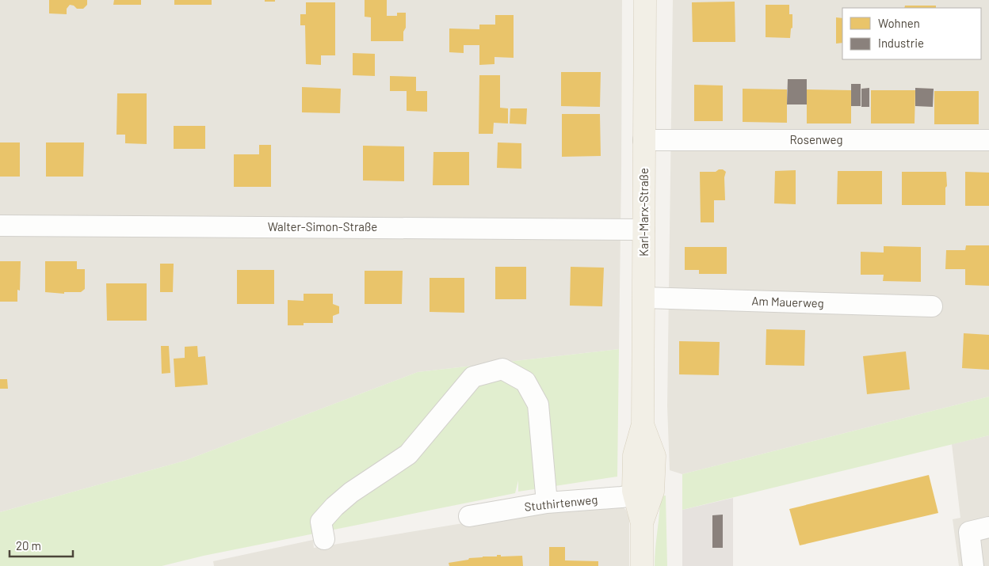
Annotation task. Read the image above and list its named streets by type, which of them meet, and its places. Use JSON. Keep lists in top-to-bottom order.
{
  "streets": {
    "main road": ["Karl-Marx-Straße"],
    "street": [
      "Rosenweg",
      "Walter-Simon-Straße",
      "Am Mauerweg",
      "Stuthirtenweg"
    ]
  },
  "crossings": [
    ["Rosenweg", "Karl-Marx-Straße"],
    ["Karl-Marx-Straße", "Walter-Simon-Straße"],
    ["Karl-Marx-Straße", "Am Mauerweg"],
    ["Karl-Marx-Straße", "Stuthirtenweg"]
  ],
  "legend": ["Wohnen", "Industrie"],
  "scale_bar": "20 m"
}
